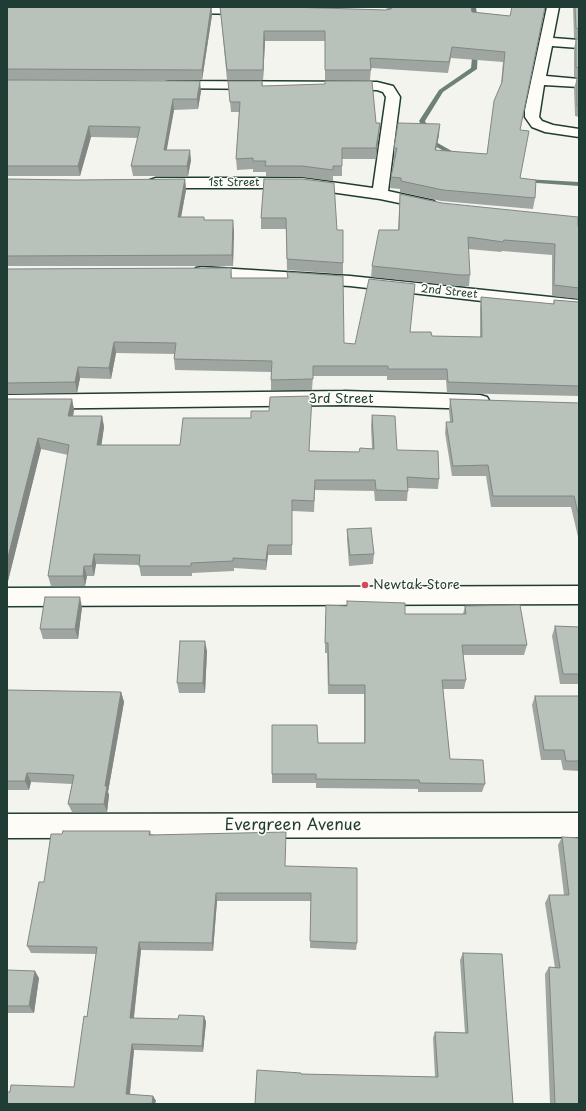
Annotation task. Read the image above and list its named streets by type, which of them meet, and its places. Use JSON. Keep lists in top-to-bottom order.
{
  "streets": {
    "street": [
      "1st Street",
      "2nd Street",
      "3rd Street",
      "Evergreen Avenue"
    ]
  },
  "places": ["Newtak Store"]
}
